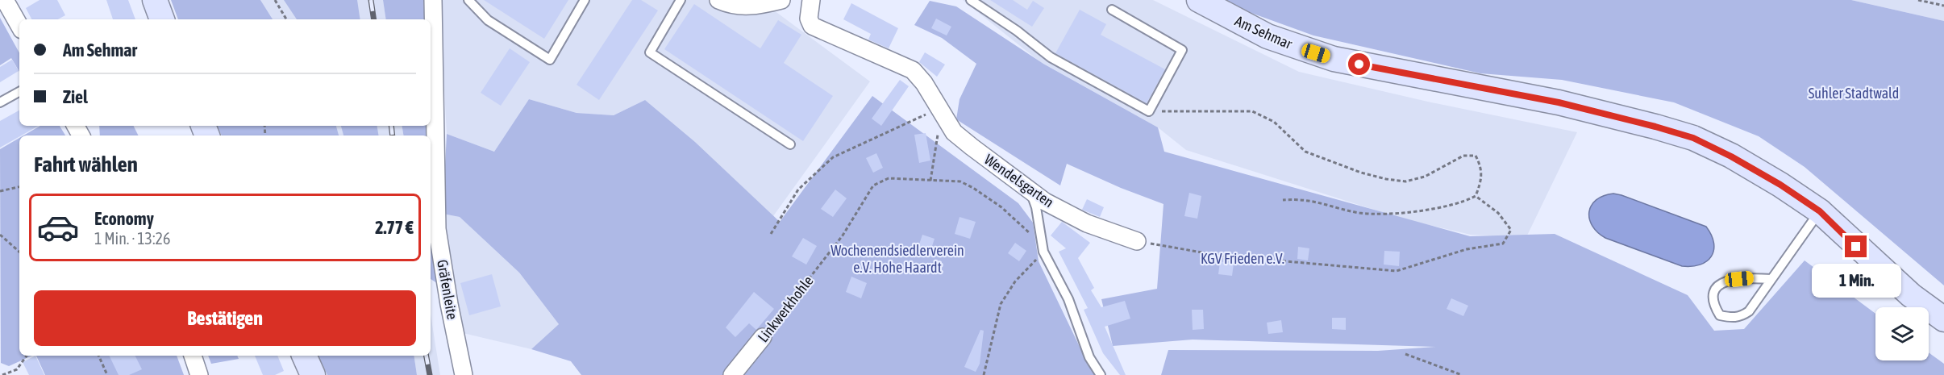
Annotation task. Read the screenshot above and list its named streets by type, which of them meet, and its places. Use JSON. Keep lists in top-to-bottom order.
{
  "streets": {
    "main road": ["Am Sehmar"],
    "street": ["Wendelsgarten", "Gräfenleite", "Linkwerkhohle"]
  },
  "parks": ["Suhler Stadtwald", "Wochenendsiedlerverein e.V. Hohe Haardt", "KGV Frieden e.V."],
  "page": {
    "banner": ["Am Sehmar", "Ziel"],
    "heading": "Fahrt wählen",
    "list": [
      {
        "name": "Economy",
        "note": "1 Min. · 13:26",
        "value": "2.77 €"
      }
    ],
    "bubble": "1 Min.",
    "buttons": "Bestätigen"
  }
}
